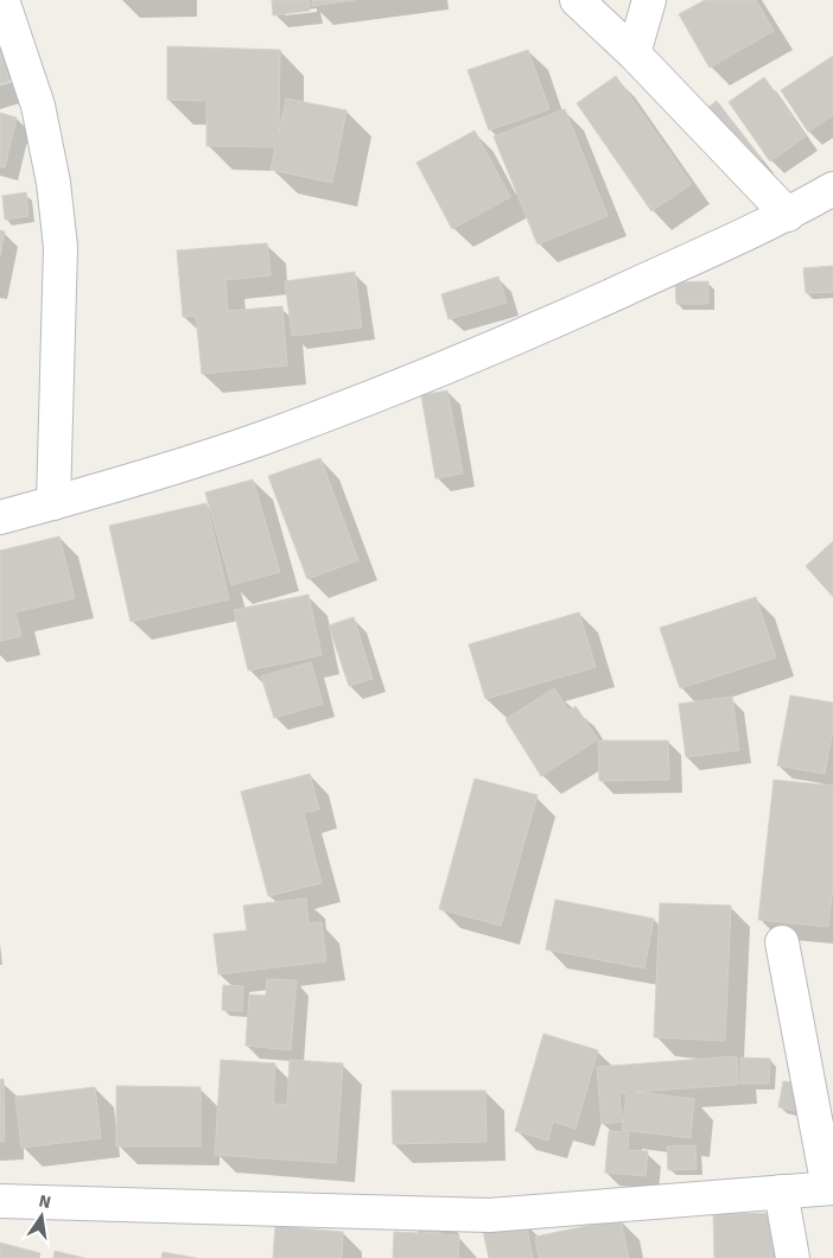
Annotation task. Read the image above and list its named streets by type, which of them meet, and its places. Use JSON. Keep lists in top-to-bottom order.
{
  "north": "top"
}
